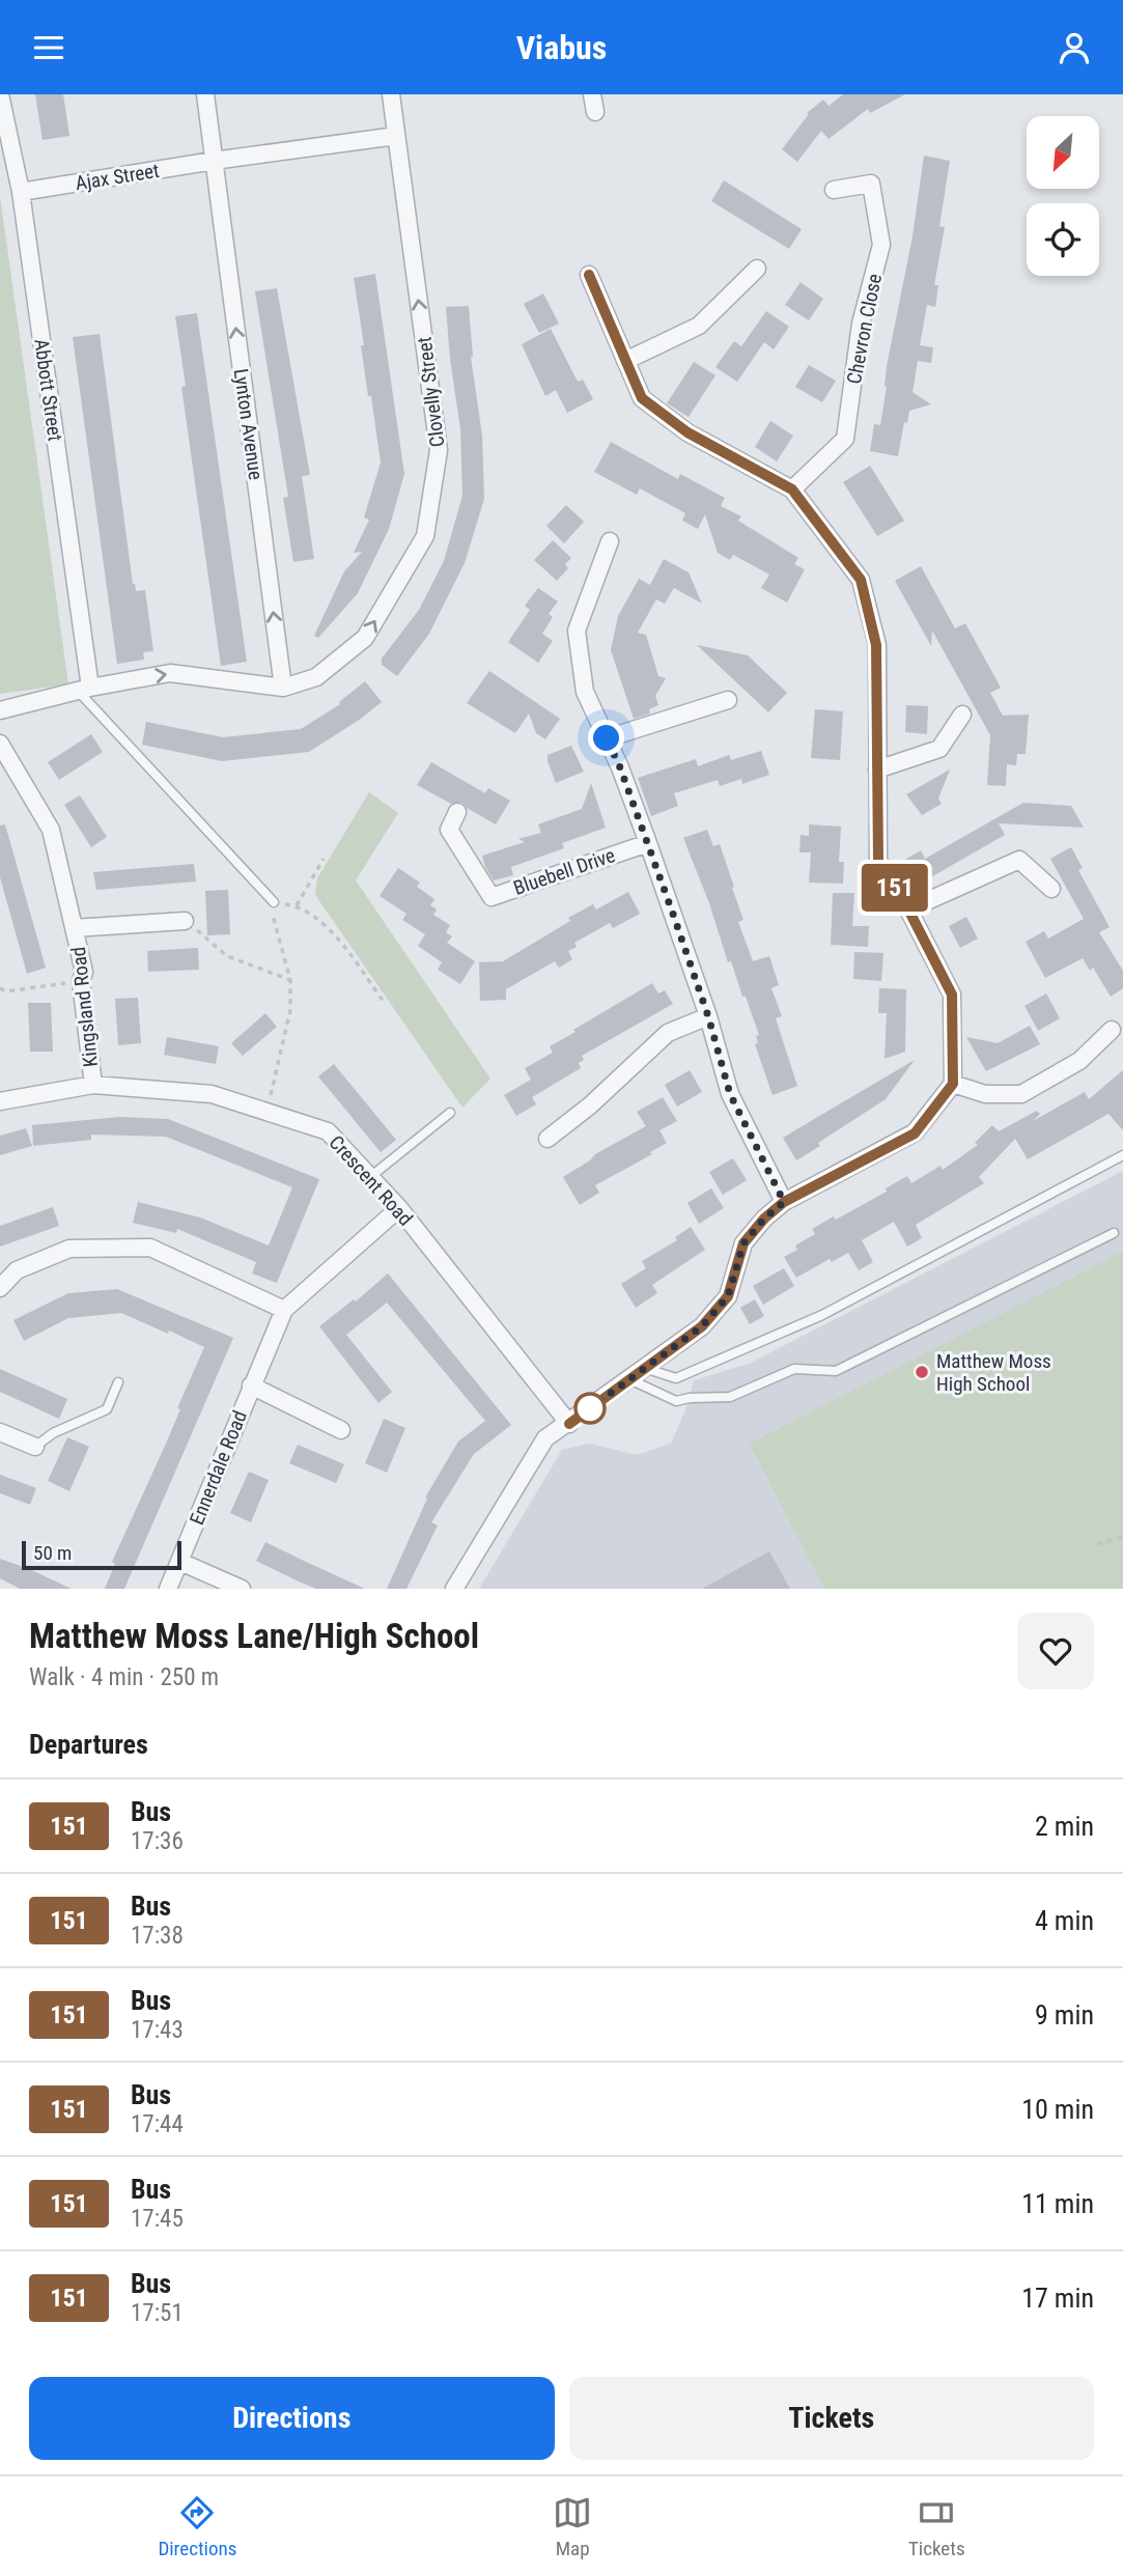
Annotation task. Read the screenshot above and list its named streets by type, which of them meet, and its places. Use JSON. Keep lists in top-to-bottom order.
{
  "streets": {
    "street": [
      "Ajax Street",
      "Chevron Close",
      "Abbott Street",
      "Clovelly Street",
      "Lynton Avenue",
      "Bluebell Drive",
      "Kingsland Road",
      "Crescent Road",
      "Ennerdale Road"
    ]
  },
  "crossings": [
    ["Ajax Street", "Abbott Street"],
    ["Ajax Street", "Clovelly Street"],
    ["Ajax Street", "Lynton Avenue"],
    ["Abbott Street", "Clovelly Street"],
    ["Clovelly Street", "Lynton Avenue"],
    ["Kingsland Road", "Crescent Road"],
    ["Crescent Road", "Ennerdale Road"]
  ],
  "one_way": ["Lynton Avenue"],
  "places": ["Matthew Moss High School"],
  "lines": ["bus line 151"],
  "scale_bar": "50 m",
  "north": "bottom left",
  "page": {
    "header": "Viabus",
    "on_map": "151",
    "scale": "50 m",
    "heading": [
      ["Matthew Moss Lane/High School", "Walk · 4 min · 250 m"],
      "Departures"
    ],
    "list": [
      {
        "mark": "151",
        "name": "Bus",
        "note": "17:36",
        "value": "2 min"
      },
      {
        "mark": "151",
        "name": "Bus",
        "note": "17:38",
        "value": "4 min"
      },
      {
        "mark": "151",
        "name": "Bus",
        "note": "17:43",
        "value": "9 min"
      },
      {
        "mark": "151",
        "name": "Bus",
        "note": "17:44",
        "value": "10 min"
      },
      {
        "mark": "151",
        "name": "Bus",
        "note": "17:45",
        "value": "11 min"
      },
      {
        "mark": "151",
        "name": "Bus",
        "note": "17:51",
        "value": "17 min"
      }
    ],
    "buttons": ["Directions", "Tickets"],
    "tabs": ["Directions", "Map", "Tickets"]
  }
}
